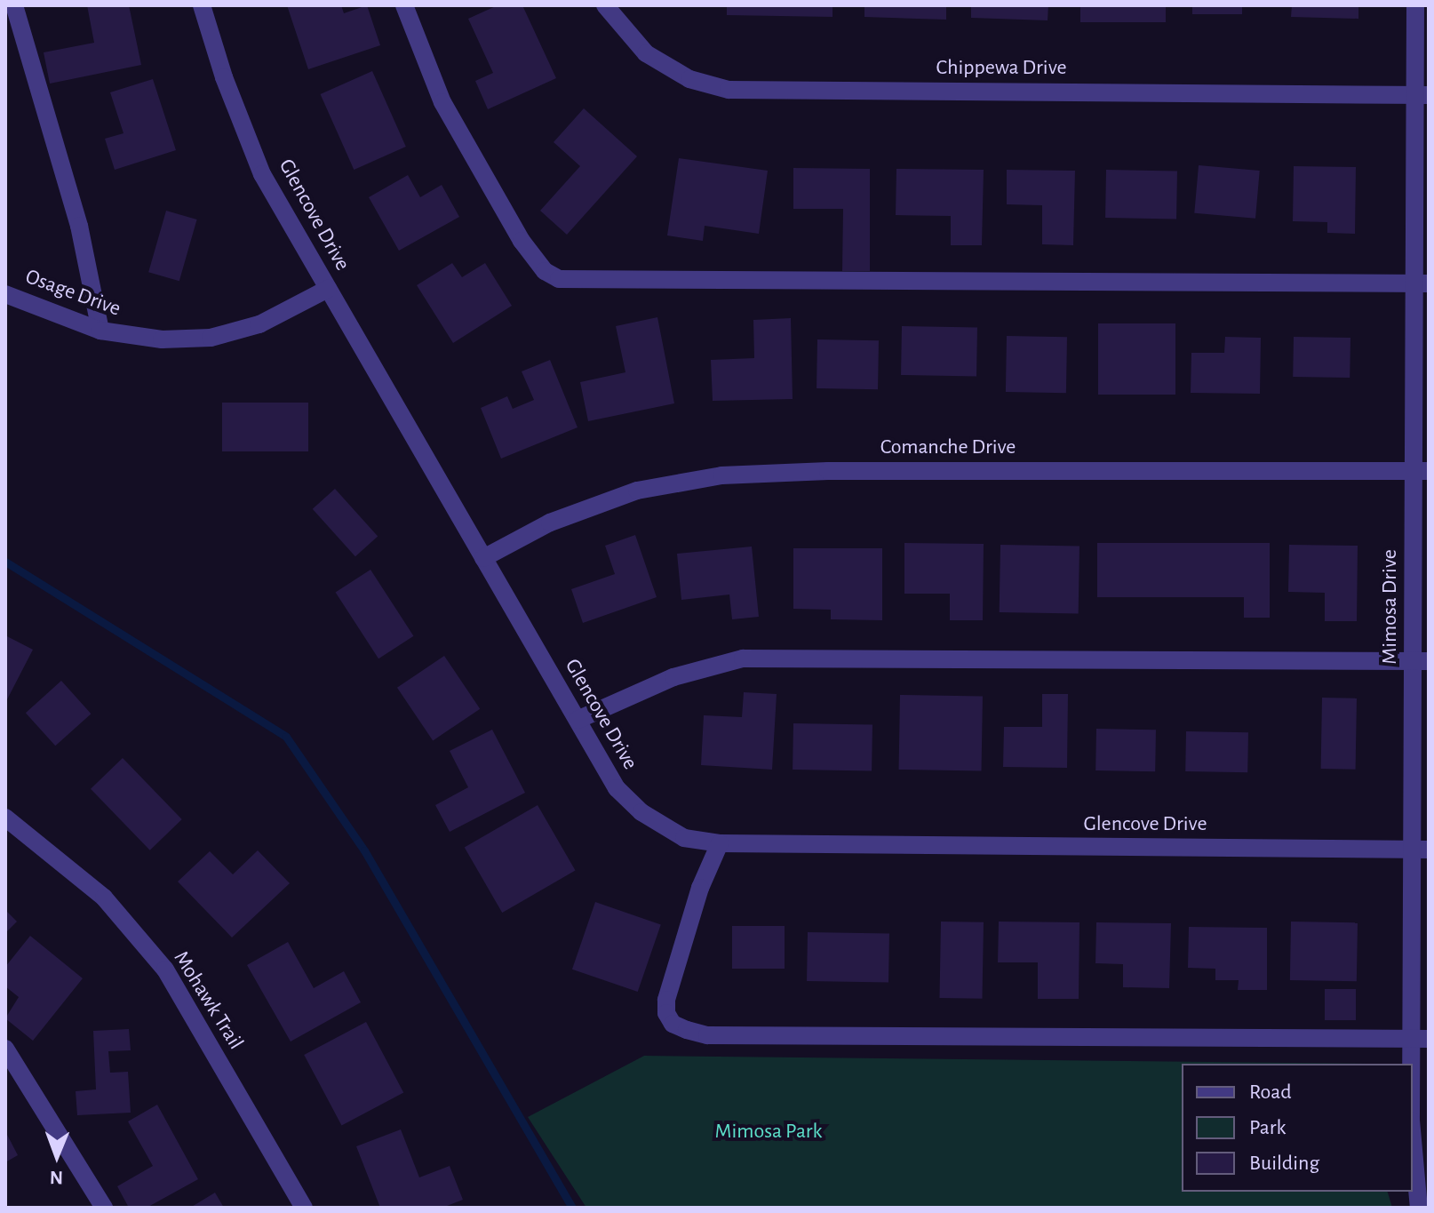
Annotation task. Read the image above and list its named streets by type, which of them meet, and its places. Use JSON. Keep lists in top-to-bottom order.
{
  "streets": {
    "street": [
      "Chippewa Drive",
      "Glencove Drive",
      "Osage Drive",
      "Comanche Drive",
      "Mimosa Drive",
      "Mohawk Trail"
    ]
  },
  "crossings": [
    ["Chippewa Drive", "Mimosa Drive"],
    ["Glencove Drive", "Osage Drive"],
    ["Glencove Drive", "Comanche Drive"],
    ["Glencove Drive", "Mimosa Drive"],
    ["Comanche Drive", "Mimosa Drive"]
  ],
  "parks": ["Mimosa Park"],
  "legend": ["Road", "Park", "Building"],
  "north": "bottom"
}
